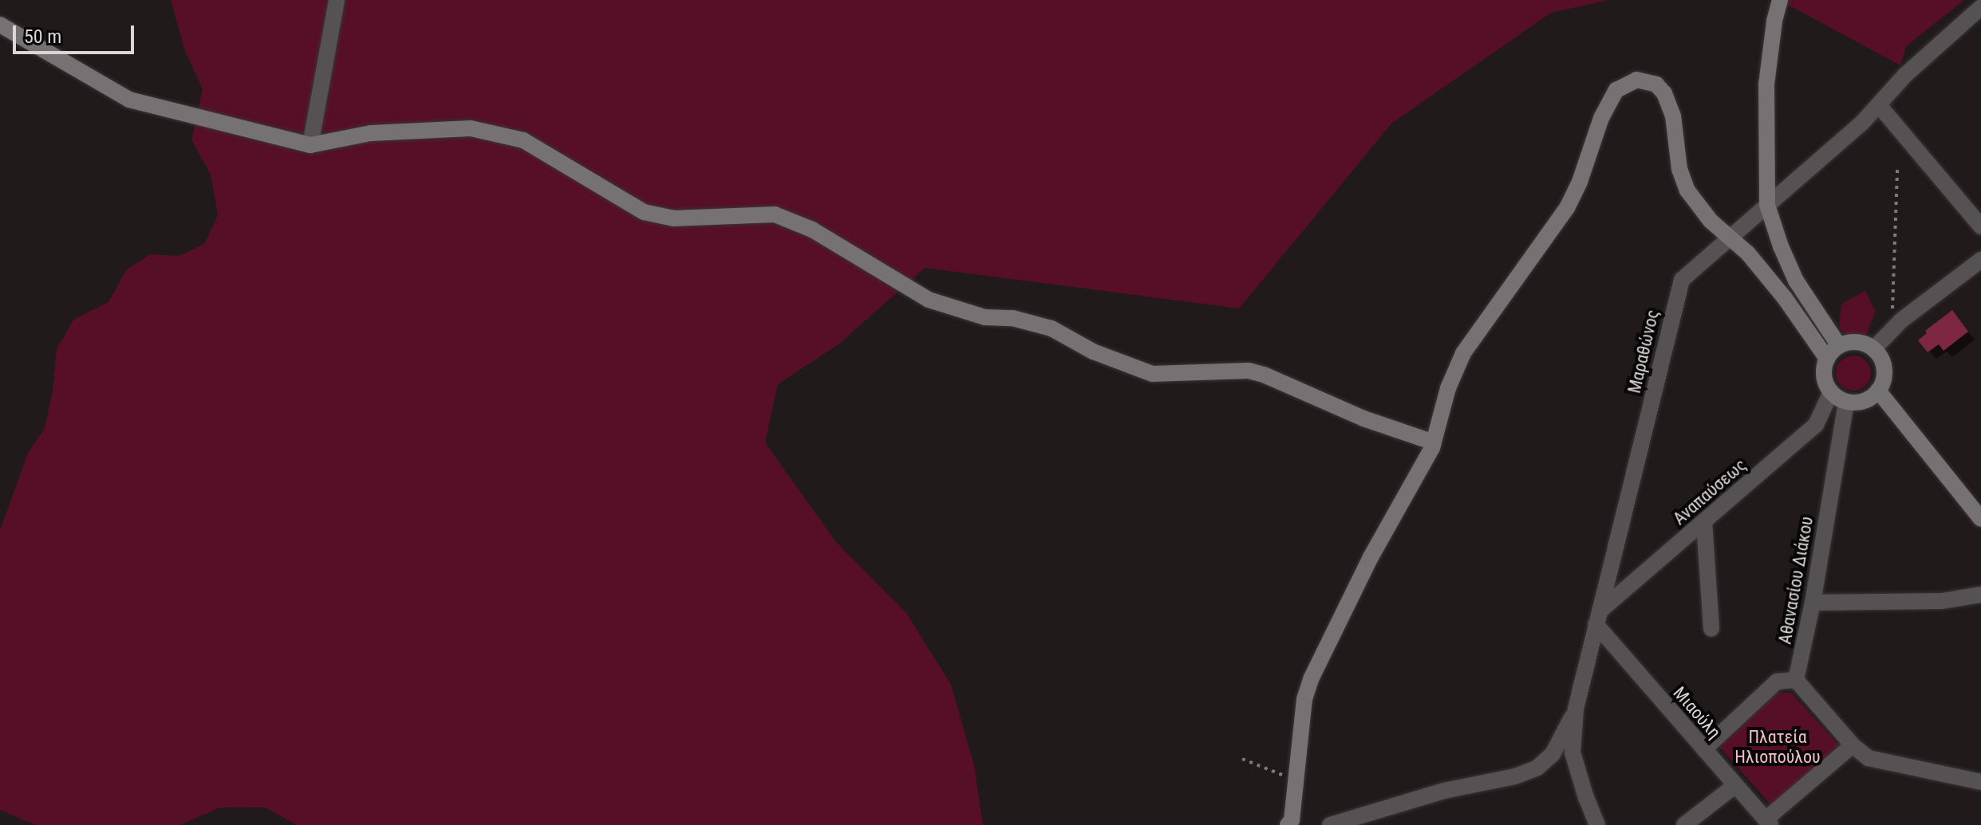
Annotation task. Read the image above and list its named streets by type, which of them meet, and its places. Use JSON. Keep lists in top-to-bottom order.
{
  "streets": {
    "street": [
      "Μαραθώνος",
      "Αναπαύσεως",
      "Αθανασίου Διάκου",
      "Μιαούλη"
    ]
  },
  "crossings": [
    ["Μαραθώνος", "Αναπαύσεως"],
    ["Μαραθώνος", "Μιαούλη"],
    ["Αναπαύσεως", "Αθανασίου Διάκου"],
    ["Αναπαύσεως", "Μιαούλη"]
  ],
  "parks": ["Πλατεία Ηλιοπούλου"],
  "scale_bar": "50 m"
}
